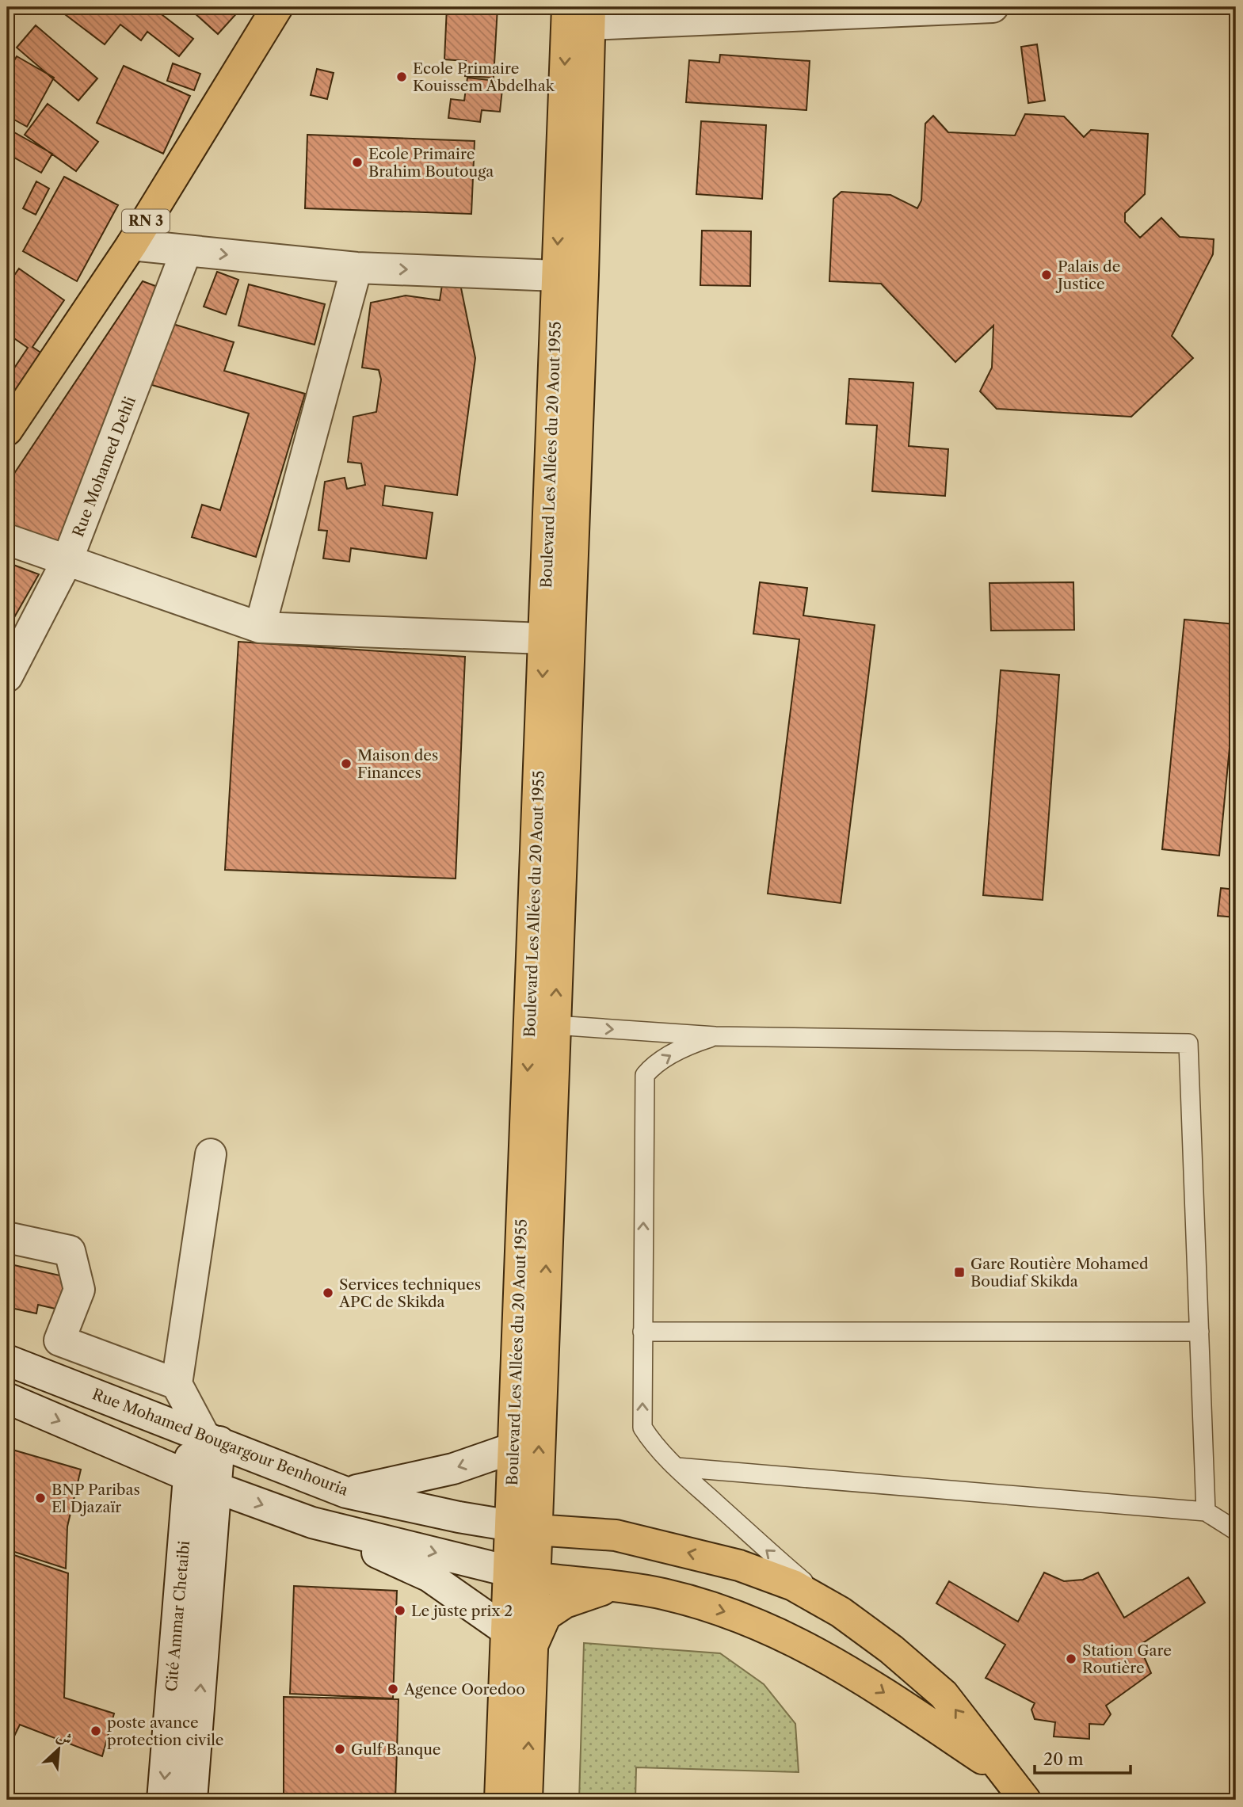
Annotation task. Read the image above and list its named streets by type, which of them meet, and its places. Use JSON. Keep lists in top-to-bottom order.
{
  "streets": {
    "main road": ["RN 3", "Boulevard Les Allées du 20 Aout 1955"],
    "street": ["Rue Mohamed Dehli", "Rue Mohamed Bougargour Benhouria", "Cité Ammar Chetaibi"]
  },
  "crossings": [
    ["Boulevard Les Allées du 20 Aout 1955", "Rue Mohamed Bougargour Benhouria"],
    ["Rue Mohamed Bougargour Benhouria", "Cité Ammar Chetaibi"]
  ],
  "places": {
    "other": [
      "Ecole Primaire Kouissem Abdelhak",
      "Ecole Primaire Brahim Boutouga",
      "Palais de Justice",
      "Maison des Finances",
      "Services techniques APC de Skikda",
      "BNP Paribas El Djazaïr",
      "Le juste prix 2",
      "Station Gare Routière",
      "Agence Ooredoo",
      "poste avance protection civile",
      "Gulf Banque"
    ],
    "transit": ["Gare Routière Mohamed Boudiaf Skikda"]
  },
  "scale_bar": "20 m",
  "north": "top right"
}
